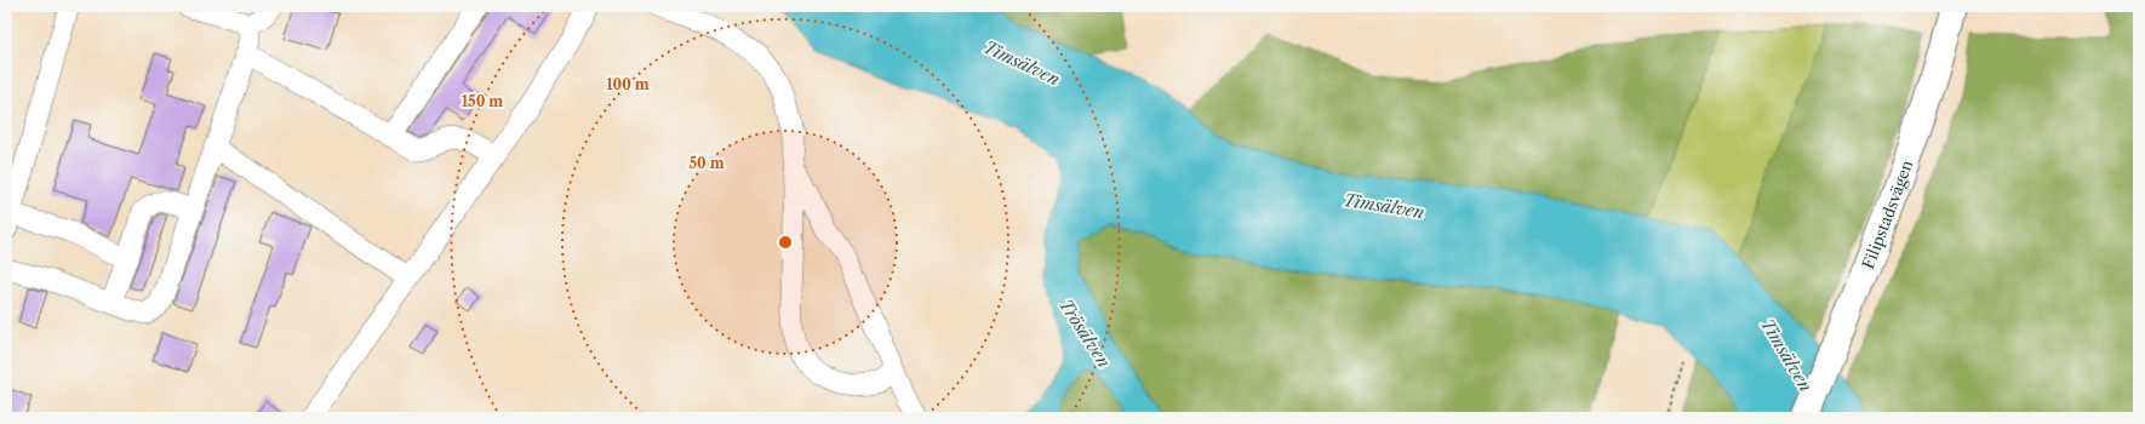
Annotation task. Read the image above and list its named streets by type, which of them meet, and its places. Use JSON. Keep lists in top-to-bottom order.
{
  "streets": {
    "main road": ["Filipstadsvägen"]
  },
  "water": ["Timsälven", "Trösälven"],
  "rings": ["100 m", "150 m", "50 m"]
}
